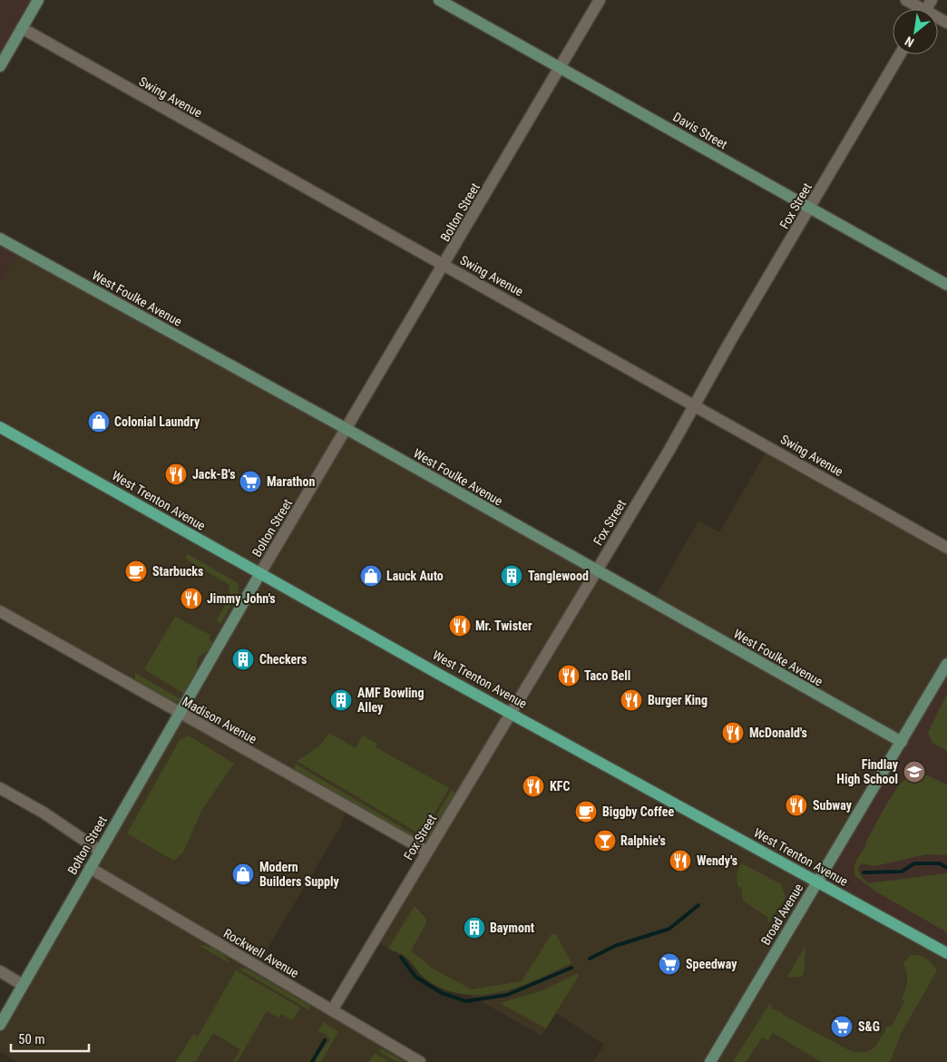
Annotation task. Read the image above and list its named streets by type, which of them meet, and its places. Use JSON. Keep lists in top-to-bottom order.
{
  "streets": {
    "main road": ["West Trenton Avenue"],
    "street": [
      "Swing Avenue",
      "Davis Street",
      "Fox Street",
      "Bolton Street",
      "West Foulke Avenue",
      "Madison Avenue",
      "Broad Avenue",
      "Rockwell Avenue"
    ]
  },
  "crossings": [
    ["Swing Avenue", "Fox Street"],
    ["Swing Avenue", "Bolton Street"],
    ["Davis Street", "Fox Street"],
    ["Davis Street", "Bolton Street"],
    ["Fox Street", "West Foulke Avenue"],
    ["Fox Street", "West Trenton Avenue"],
    ["Fox Street", "Madison Avenue"],
    ["Fox Street", "Rockwell Avenue"],
    ["Bolton Street", "West Foulke Avenue"],
    ["Bolton Street", "West Trenton Avenue"],
    ["Bolton Street", "Madison Avenue"],
    ["Bolton Street", "Rockwell Avenue"],
    ["West Foulke Avenue", "Broad Avenue"],
    ["West Trenton Avenue", "Broad Avenue"]
  ],
  "places": {
    "shop": ["Colonial Laundry", "Lauck Auto", "Modern Builders Supply"],
    "restaurant": [
      "Jack-B's",
      "Jimmy John's",
      "Mr. Twister",
      "Taco Bell",
      "Burger King",
      "McDonald's",
      "KFC",
      "Subway",
      "Wendy's"
    ],
    "supermarket": ["Marathon", "Speedway", "S&G"],
    "cafe": ["Starbucks", "Biggby Coffee"],
    "building": [
      "Tanglewood",
      "Checkers",
      "AMF Bowling Alley",
      "Baymont"
    ],
    "school or university": ["Findlay High School"],
    "bar": ["Ralphie's"]
  },
  "scale_bar": "50 m",
  "north": "bottom left"
}
